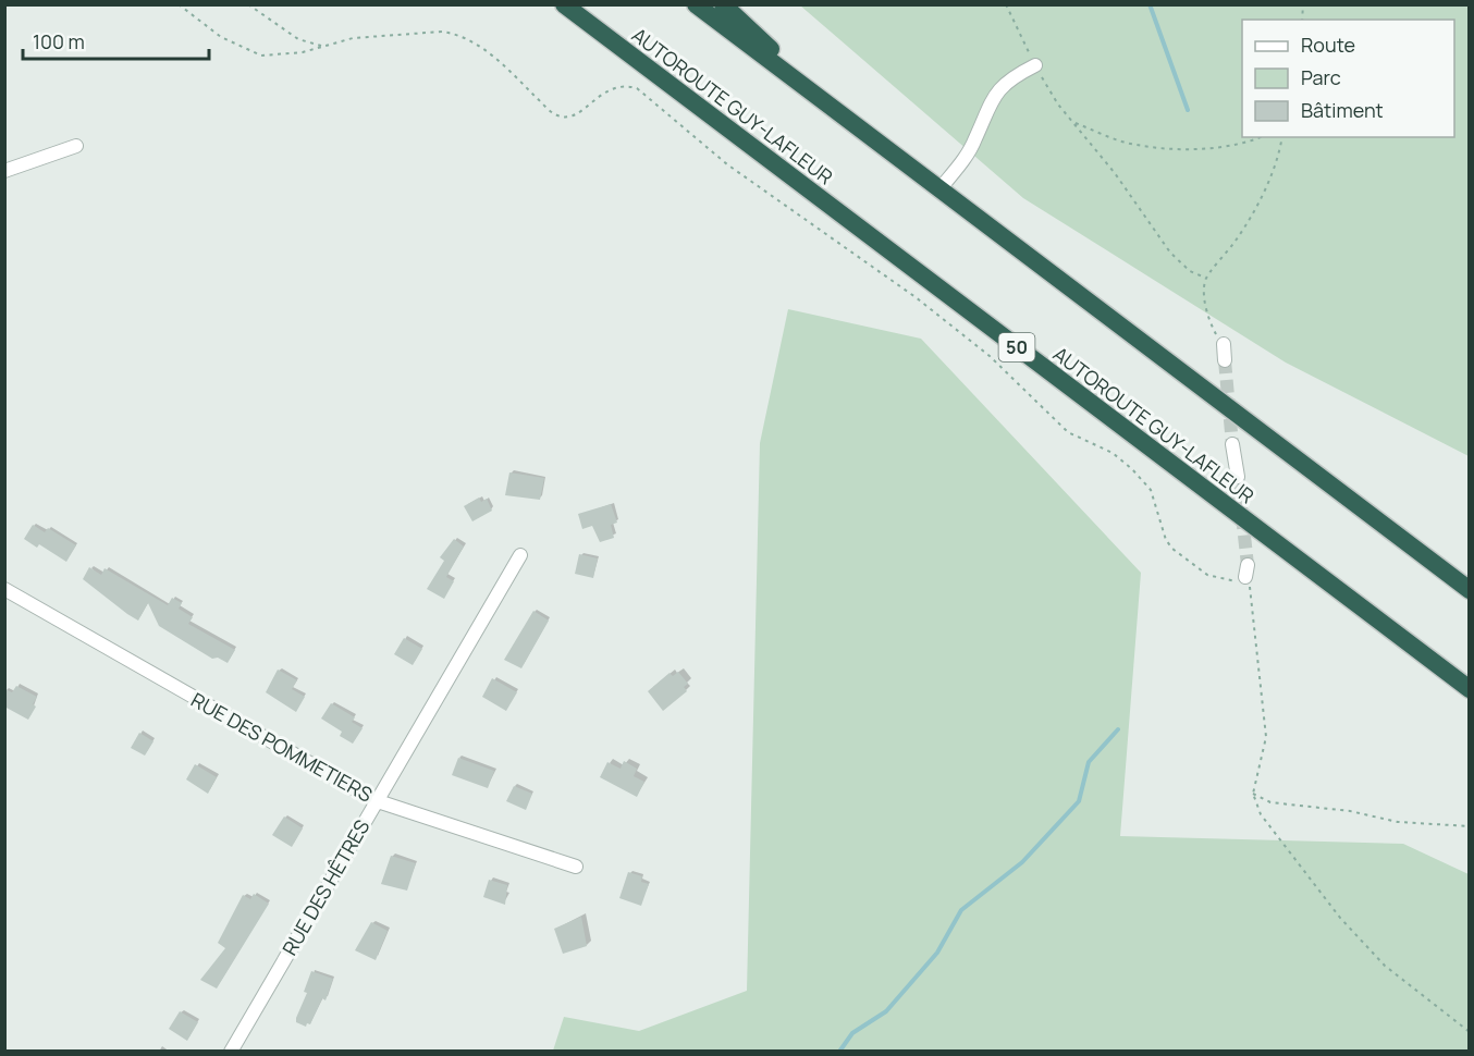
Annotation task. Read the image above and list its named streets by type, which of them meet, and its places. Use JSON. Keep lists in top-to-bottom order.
{
  "streets": {
    "highway": ["AUTOROUTE GUY-LAFLEUR", "50"],
    "street": ["RUE DES POMMETIERS", "RUE DES HÊTRES"]
  },
  "crossings": [
    ["RUE DES POMMETIERS", "RUE DES HÊTRES"]
  ],
  "legend": ["Route", "Parc", "Bâtiment"],
  "scale_bar": "100 m"
}
